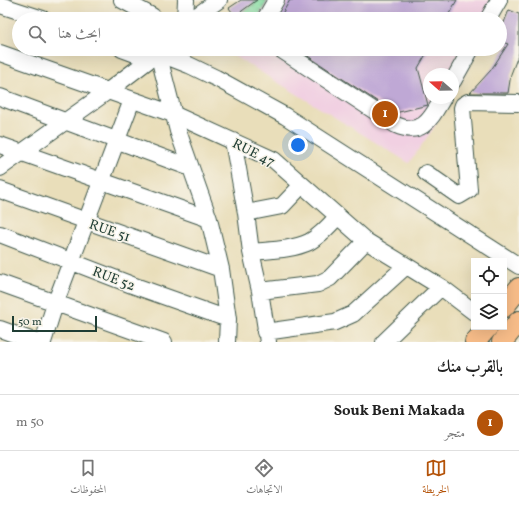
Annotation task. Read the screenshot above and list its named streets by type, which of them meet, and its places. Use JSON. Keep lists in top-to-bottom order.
{
  "streets": {
    "street": ["RUE 47", "RUE 51", "RUE 52"]
  },
  "scale_bar": "50 m",
  "north": "left",
  "page": {
    "search": "ابحث هنا",
    "pins": "1",
    "scale": "50 m",
    "heading": "بالقرب منك",
    "list": [
      {
        "mark": "1",
        "name": "Souk Beni Makada",
        "note": "متجر",
        "value": "50 m"
      }
    ],
    "nav": ["الخريطة", "الاتجاهات", "المحفوظات"]
  }
}
